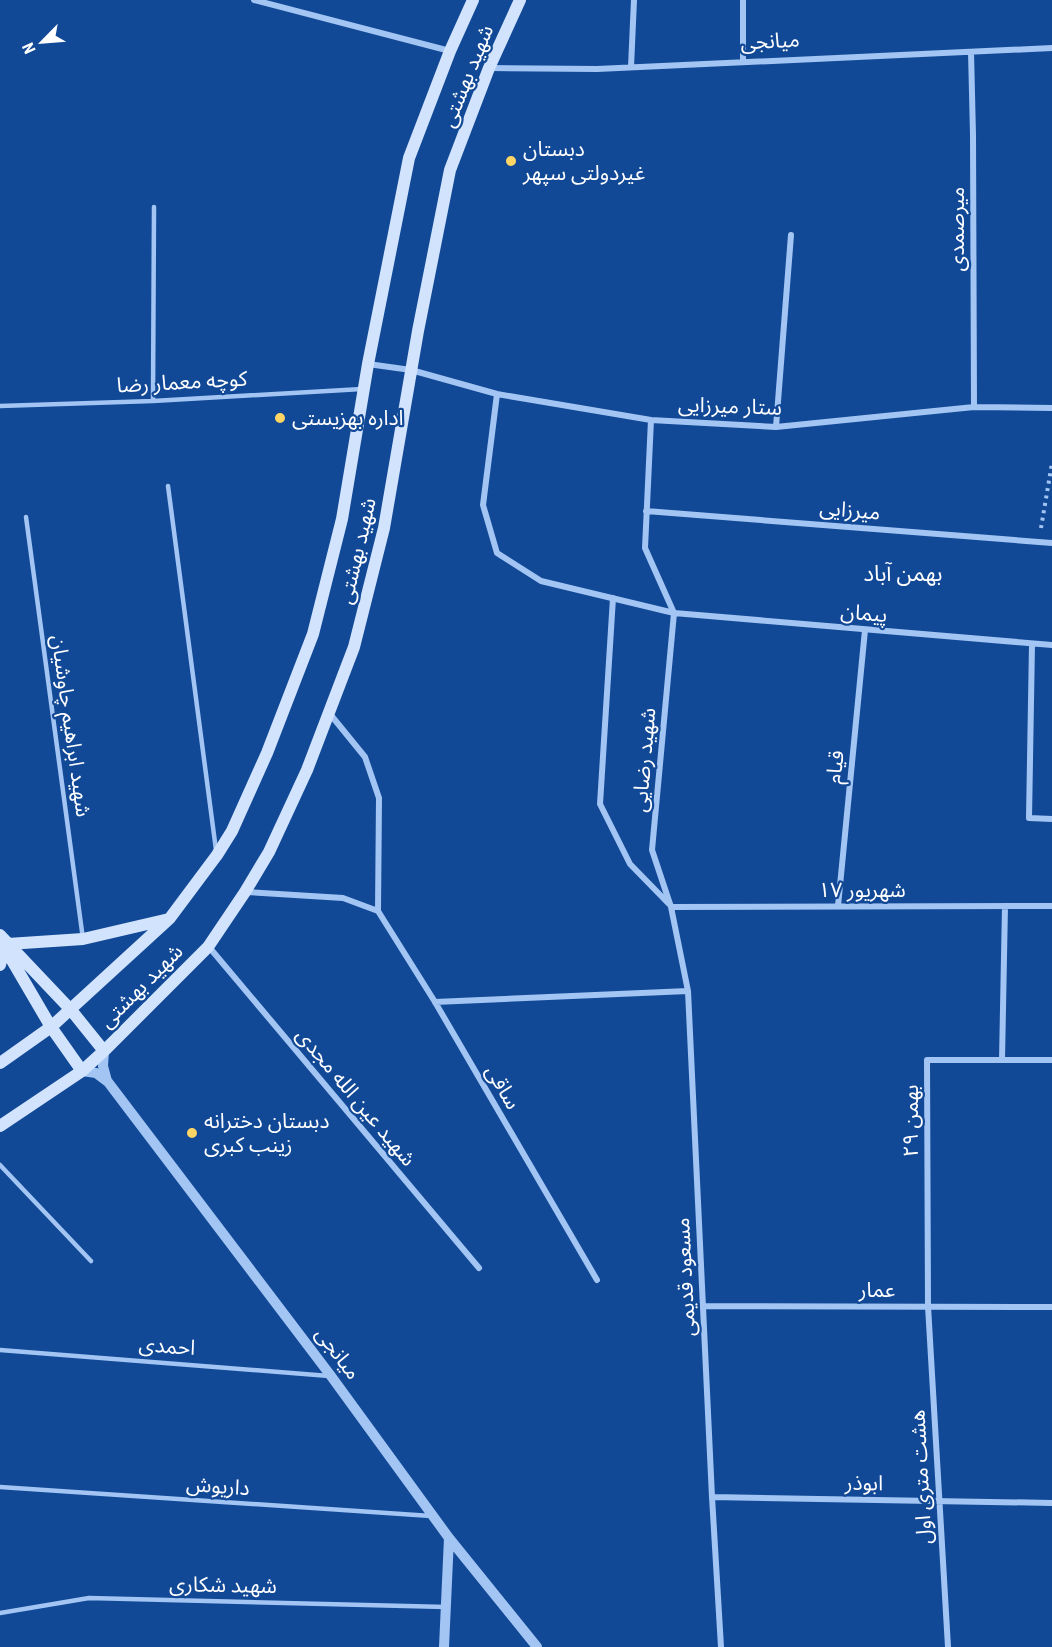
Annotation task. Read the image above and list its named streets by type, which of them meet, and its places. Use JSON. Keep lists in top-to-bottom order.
{
  "streets": {
    "main road": ["شهید بهشتی"],
    "street": [
      "میانجی",
      "میرصمدی",
      "ستار میرزایی",
      "میرزایی",
      "پیمان",
      "شهید رضایی",
      "قیام",
      "۱۷ شهریور",
      "ساقی",
      "شهید عین الله مجدی",
      "۲۹ بهمن",
      "مسعود قدیمی",
      "عمار",
      "هشت متری اول",
      "ابوذر"
    ],
    "lane": [
      "کوچه معمار رضا",
      "شهید ابراهیم چاوشیان",
      "احمدی",
      "داریوش",
      "شهید شکاری"
    ]
  },
  "crossings": [
    ["میانجی", "شهید بهشتی"],
    ["میانجی", "میرصمدی"],
    ["میانجی", "احمدی"],
    ["میانجی", "داریوش"],
    ["شهید بهشتی", "کوچه معمار رضا"],
    ["شهید بهشتی", "ستار میرزایی"],
    ["شهید بهشتی", "شهید عین الله مجدی"],
    ["میرصمدی", "ستار میرزایی"],
    ["ستار میرزایی", "پیمان"],
    ["پیمان", "شهید رضایی"],
    ["پیمان", "قیام"],
    ["شهید رضایی", "۱۷ شهریور"],
    ["شهید رضایی", "مسعود قدیمی"],
    ["قیام", "۱۷ شهریور"],
    ["۱۷ شهریور", "مسعود قدیمی"],
    ["۲۹ بهمن", "عمار"],
    ["۲۹ بهمن", "هشت متری اول"],
    ["مسعود قدیمی", "عمار"],
    ["مسعود قدیمی", "ابوذر"],
    ["عمار", "هشت متری اول"],
    ["هشت متری اول", "ابوذر"]
  ],
  "districts": ["بهمن آباد"],
  "places": ["دبستان غیردولتی سپهر", "اداره بهزیستی", "دبستان دخترانه زینب کبری"],
  "north": "bottom left"
}
